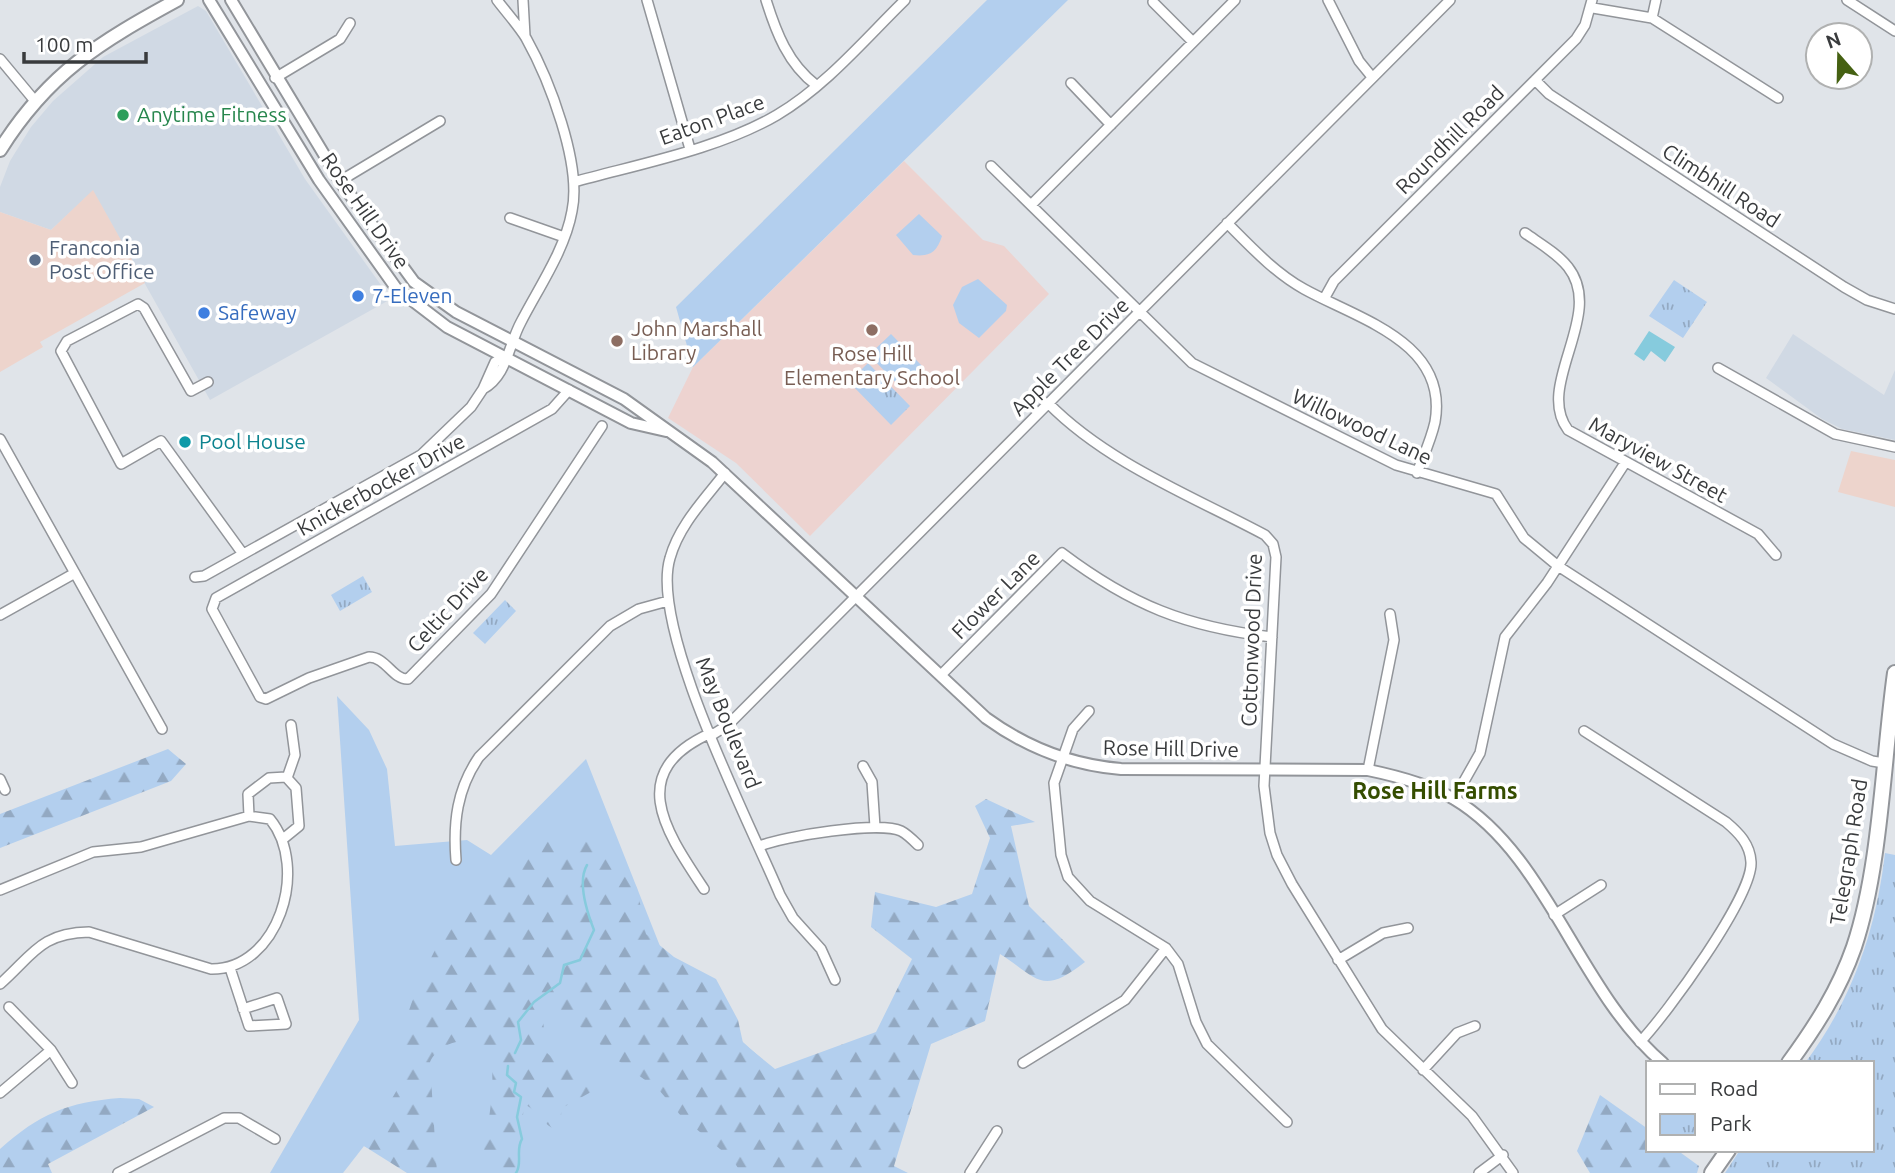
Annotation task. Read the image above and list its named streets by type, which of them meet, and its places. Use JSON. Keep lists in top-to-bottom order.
{
  "streets": {
    "main road": ["Telegraph Road"],
    "street": [
      "Eaton Place",
      "Roundhill Road",
      "Climbhill Road",
      "Rose Hill Drive",
      "Apple Tree Drive",
      "Willowood Lane",
      "Maryview Street",
      "Knickerbocker Drive",
      "Flower Lane",
      "Celtic Drive",
      "Cottonwood Drive",
      "May Boulevard"
    ]
  },
  "crossings": [
    ["Roundhill Road", "Climbhill Road"],
    ["Rose Hill Drive", "Apple Tree Drive"],
    ["Rose Hill Drive", "Knickerbocker Drive"],
    ["Rose Hill Drive", "Flower Lane"],
    ["Rose Hill Drive", "Cottonwood Drive"],
    ["Rose Hill Drive", "May Boulevard"],
    ["Apple Tree Drive", "Willowood Lane"],
    ["Apple Tree Drive", "Cottonwood Drive"],
    ["Apple Tree Drive", "May Boulevard"],
    ["Willowood Lane", "Telegraph Road"],
    ["Knickerbocker Drive", "Celtic Drive"],
    ["Flower Lane", "Cottonwood Drive"]
  ],
  "districts": ["Rose Hill Farms"],
  "places": [
    "Anytime Fitness",
    "Franconia Post Office",
    "7-Eleven",
    "Safeway",
    "Rose Hill Elementary School",
    "John Marshall Library",
    "Pool House"
  ],
  "legend": ["Road", "Park"],
  "scale_bar": "100 m",
  "north": "top"
}
